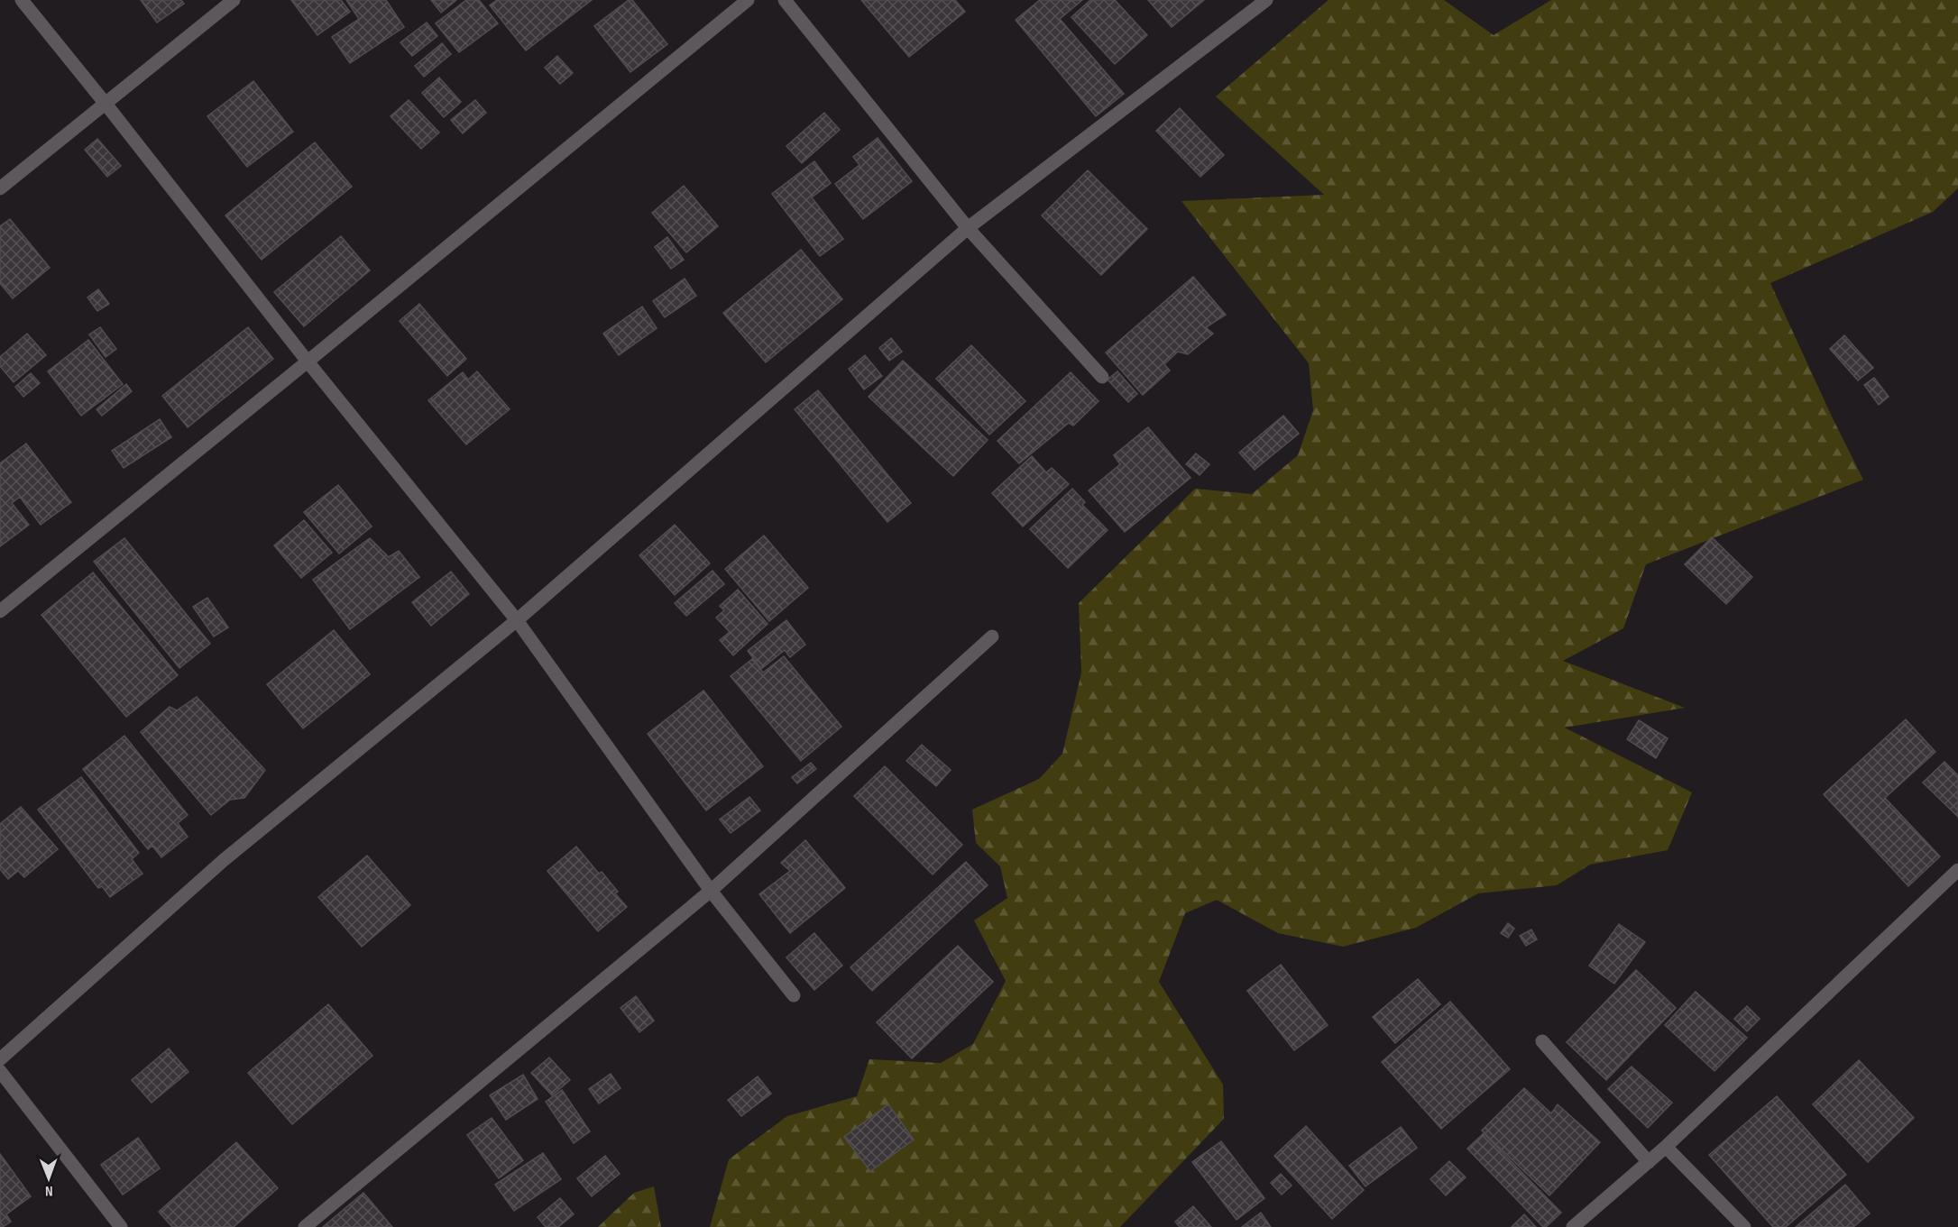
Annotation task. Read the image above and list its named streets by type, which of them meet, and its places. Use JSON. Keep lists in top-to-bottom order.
{
  "north": "bottom"
}
